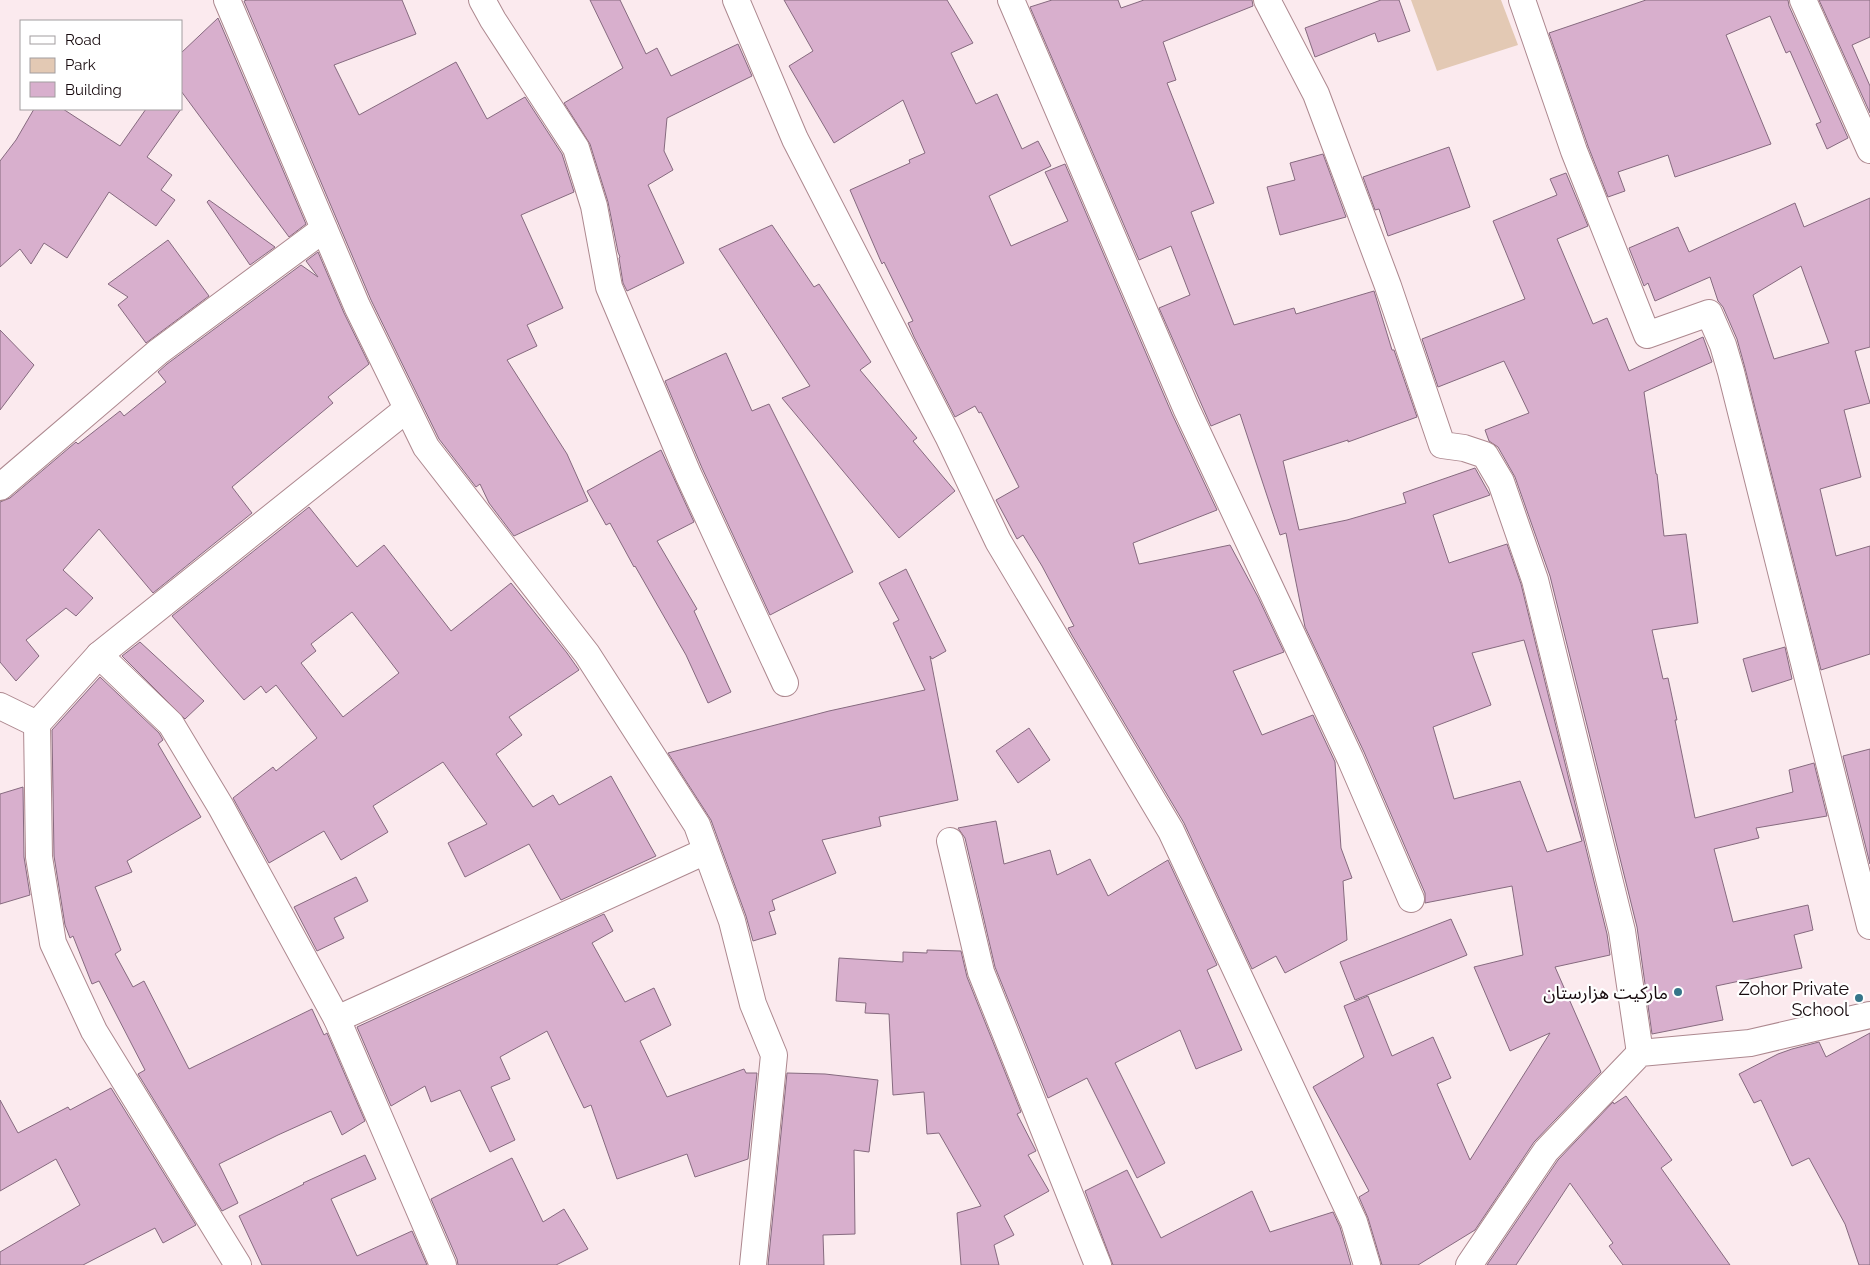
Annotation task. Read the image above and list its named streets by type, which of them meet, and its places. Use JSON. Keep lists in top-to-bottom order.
{
  "places": ["مارکیت هزارستان", "Zohor Private School"],
  "legend": ["Road", "Park", "Building"]
}
